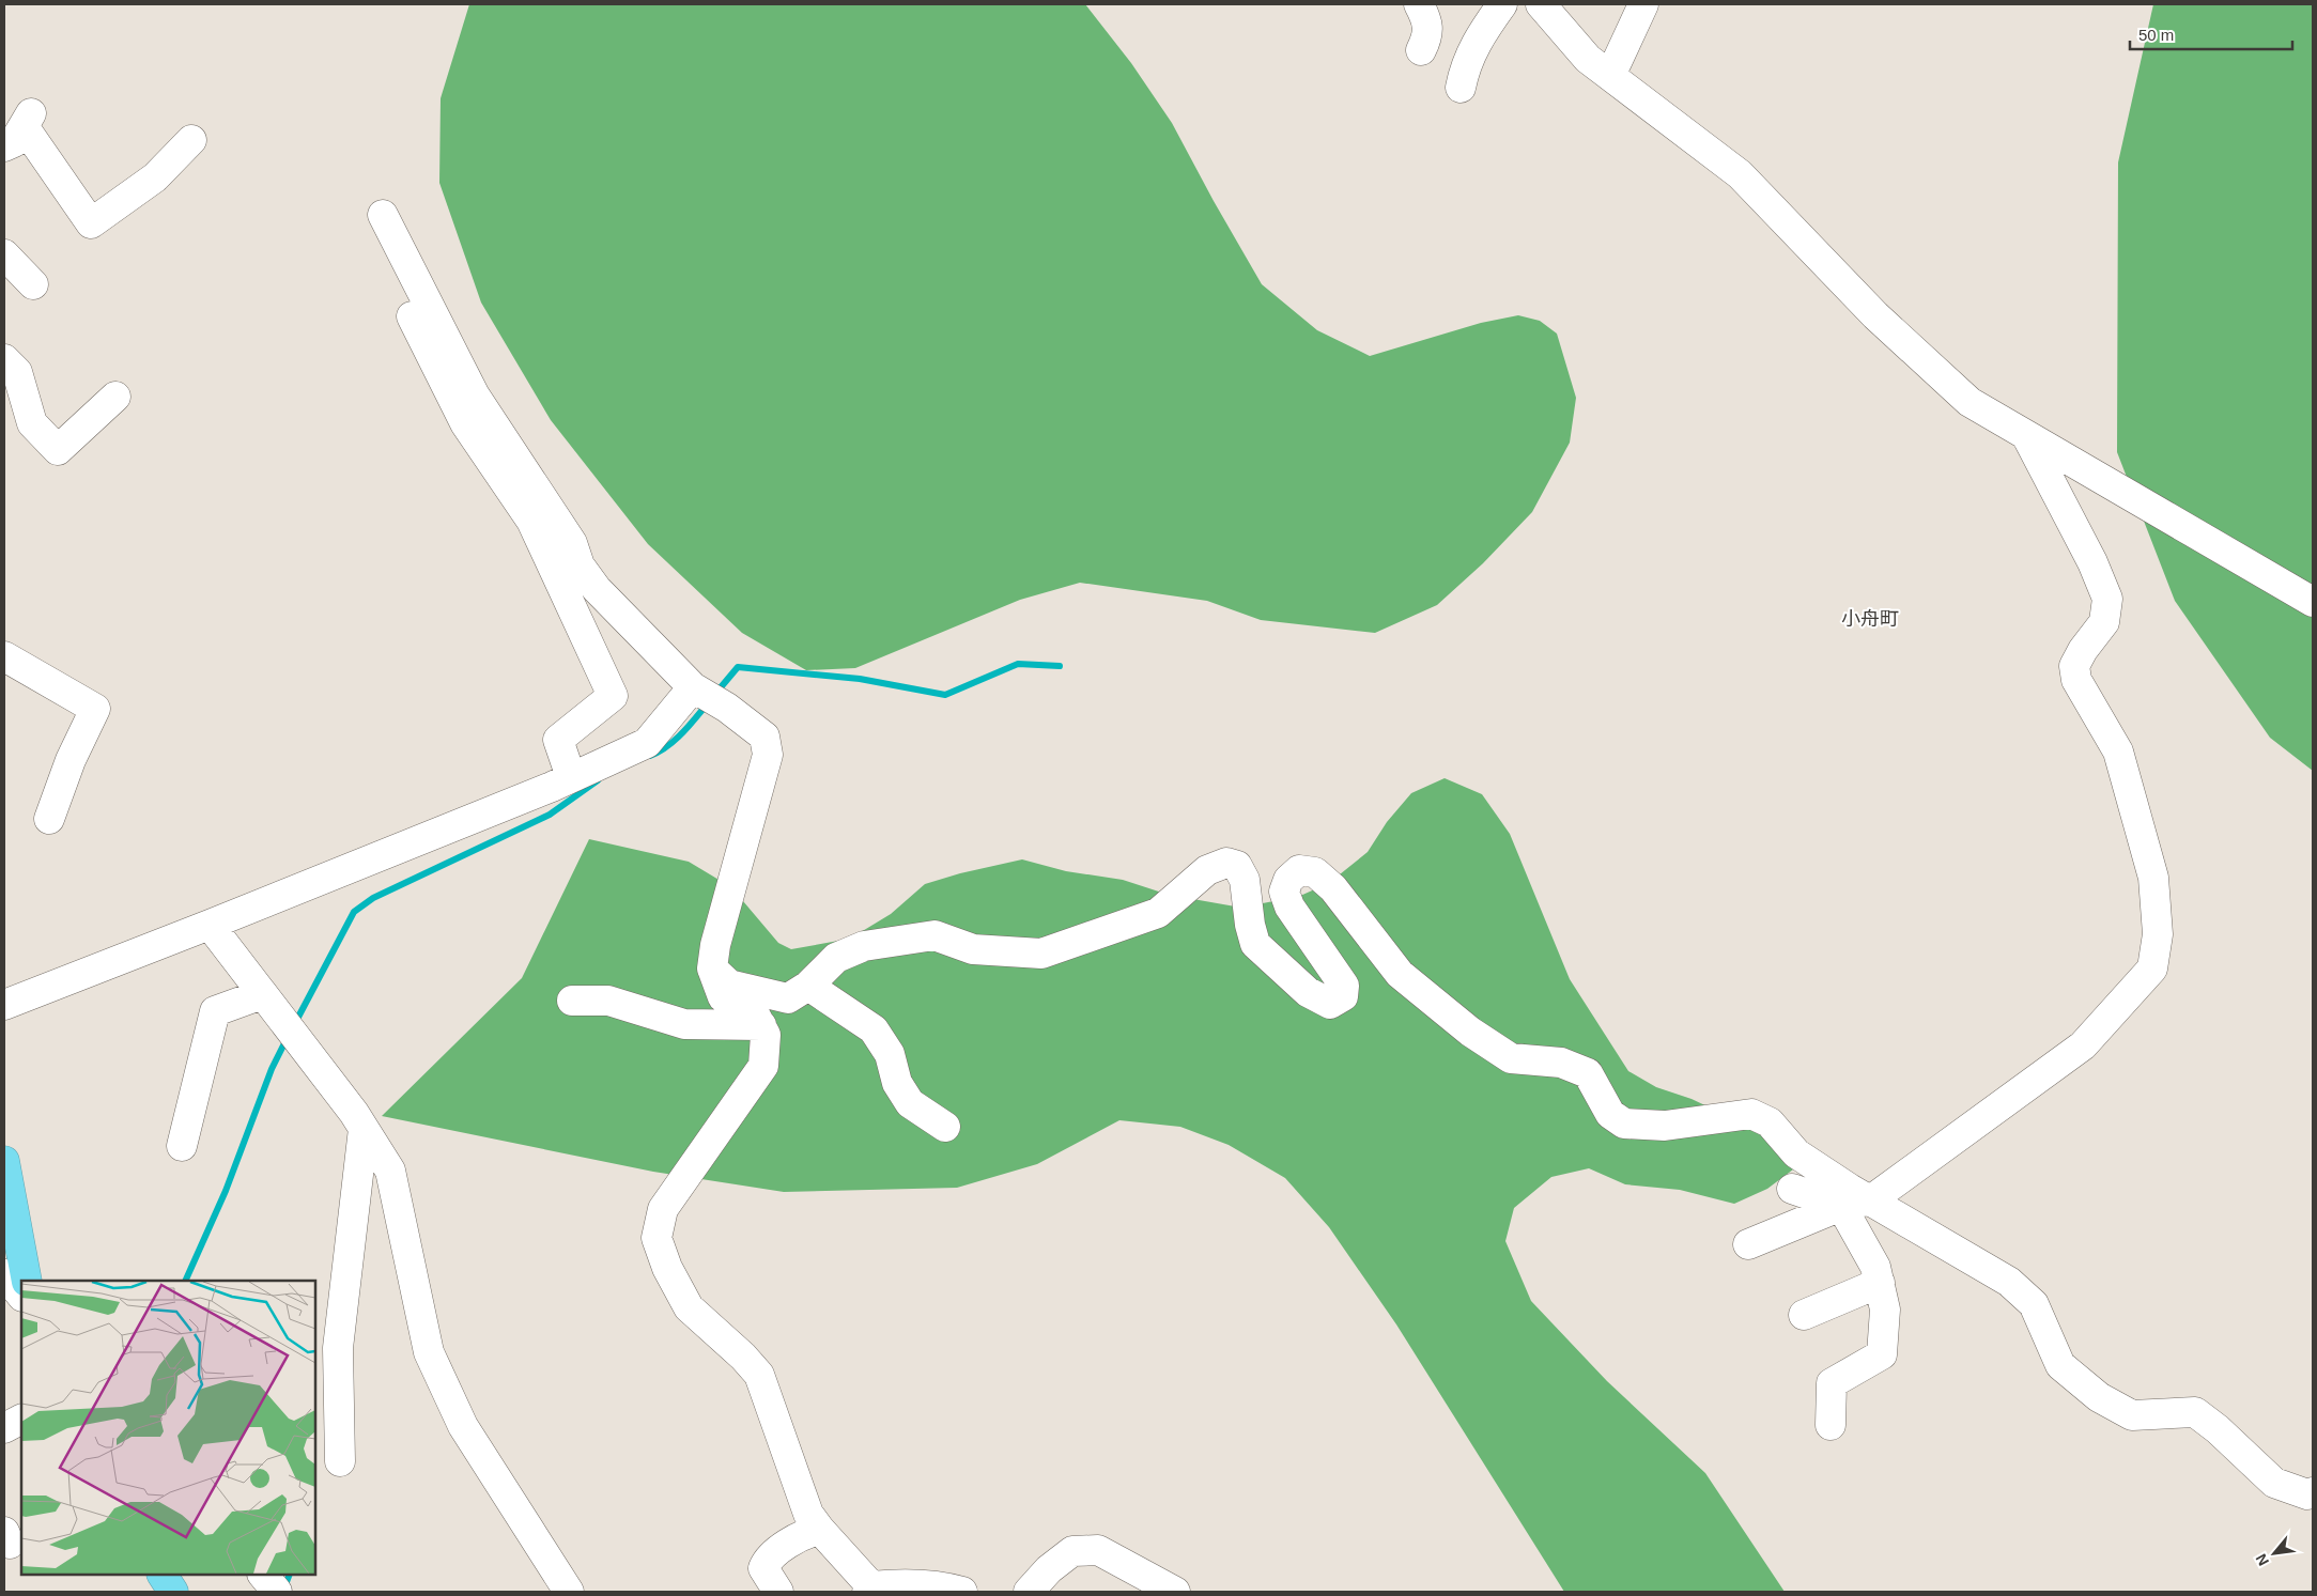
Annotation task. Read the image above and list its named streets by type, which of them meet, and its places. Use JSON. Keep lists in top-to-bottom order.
{
  "districts": ["小舟町"],
  "scale_bar": "50 m",
  "north": "bottom left"
}
